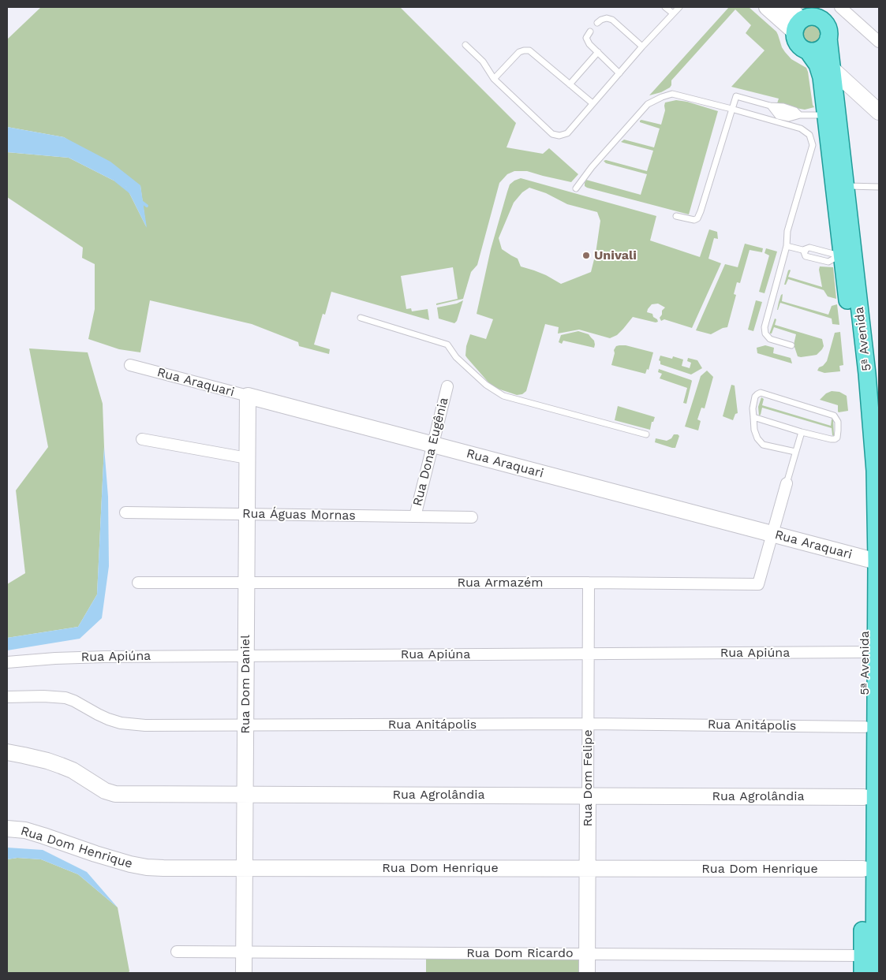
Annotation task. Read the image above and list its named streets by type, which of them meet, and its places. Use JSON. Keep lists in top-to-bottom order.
{
  "streets": {
    "main road": ["5ª Avenida"],
    "street": [
      "Rua Araquari",
      "Rua Dona Eugênia",
      "Rua Águas Mornas",
      "Rua Armazém",
      "Rua Apiúna",
      "Rua Dom Daniel",
      "Rua Anitápolis",
      "Rua Dom Felipe",
      "Rua Agrolândia",
      "Rua Dom Henrique",
      "Rua Dom Ricardo"
    ]
  },
  "crossings": [
    ["5ª Avenida", "Rua Araquari"],
    ["5ª Avenida", "Rua Apiúna"],
    ["5ª Avenida", "Rua Anitápolis"],
    ["5ª Avenida", "Rua Agrolândia"],
    ["5ª Avenida", "Rua Dom Henrique"],
    ["5ª Avenida", "Rua Dom Ricardo"],
    ["Rua Araquari", "Rua Dona Eugênia"],
    ["Rua Araquari", "Rua Armazém"],
    ["Rua Araquari", "Rua Dom Daniel"],
    ["Rua Dona Eugênia", "Rua Águas Mornas"],
    ["Rua Águas Mornas", "Rua Dom Daniel"],
    ["Rua Armazém", "Rua Dom Daniel"],
    ["Rua Armazém", "Rua Dom Felipe"],
    ["Rua Apiúna", "Rua Dom Daniel"],
    ["Rua Apiúna", "Rua Dom Felipe"],
    ["Rua Dom Daniel", "Rua Anitápolis"],
    ["Rua Dom Daniel", "Rua Agrolândia"],
    ["Rua Dom Daniel", "Rua Dom Henrique"],
    ["Rua Dom Daniel", "Rua Dom Ricardo"],
    ["Rua Anitápolis", "Rua Dom Felipe"],
    ["Rua Dom Felipe", "Rua Agrolândia"],
    ["Rua Dom Felipe", "Rua Dom Henrique"],
    ["Rua Dom Felipe", "Rua Dom Ricardo"]
  ],
  "places": ["Univali"]
}
